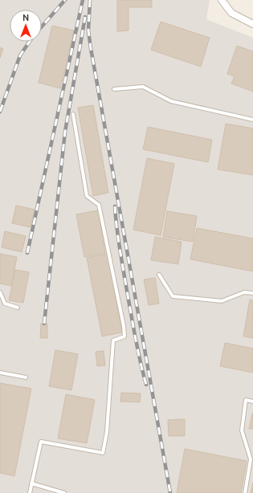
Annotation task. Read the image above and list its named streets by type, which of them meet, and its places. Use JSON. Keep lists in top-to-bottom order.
{
  "north": "top"
}
